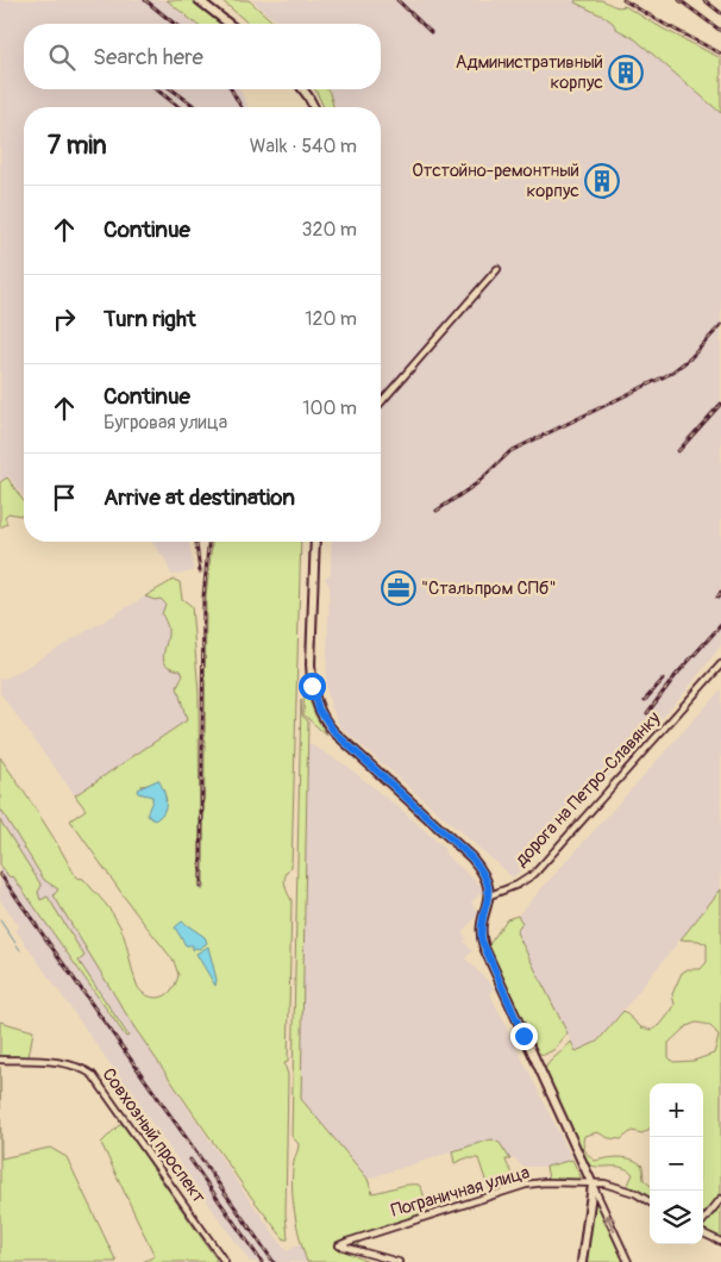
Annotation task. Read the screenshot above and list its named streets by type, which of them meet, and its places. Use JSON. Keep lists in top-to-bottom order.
{
  "streets": {
    "street": ["дорога на Петро-Славянку", "Совхозный проспект", "Пограничная улица"]
  },
  "places": {
    "building": ["Административный корпус", "Отстойно-ремонтный корпус"],
    "office": ["\"Стальпром СПб\""]
  },
  "page": {
    "search": "Search here",
    "heading": ["7 min", "Walk · 540 m"],
    "list": [
      ["Continue", "320 m"],
      ["Turn right", "120 m"],
      ["Continue", "Бугровая улица", "100 m"],
      "Arrive at destination"
    ],
    "map_buttons": ["+", "−"]
  }
}
